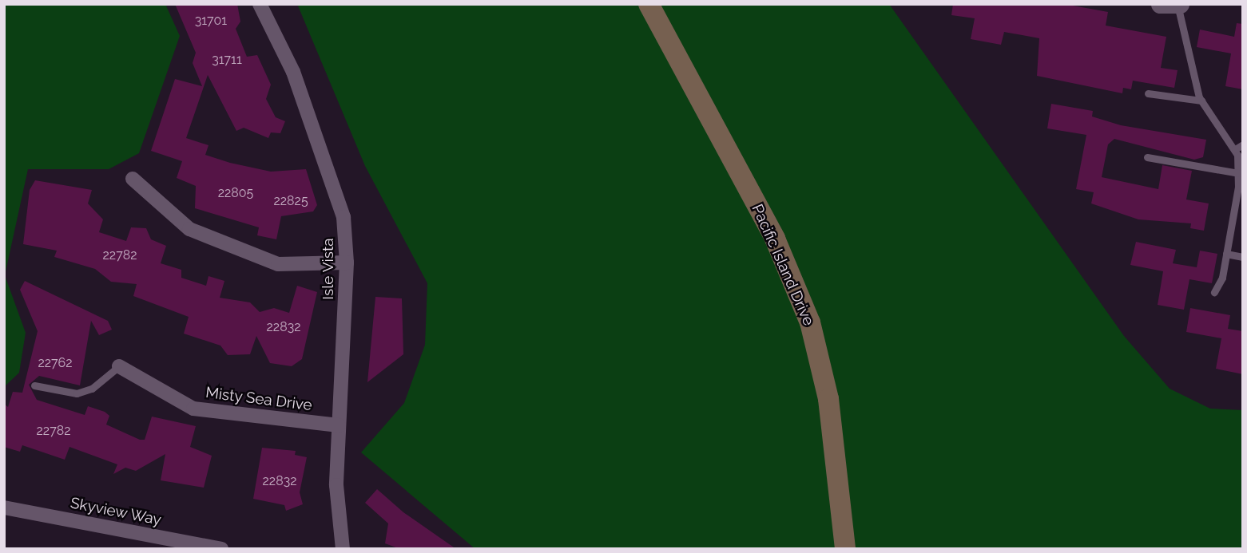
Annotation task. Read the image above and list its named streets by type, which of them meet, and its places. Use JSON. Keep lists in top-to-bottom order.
{
  "streets": {
    "main road": ["Pacific Island Drive"],
    "street": ["Isle Vista", "Misty Sea Drive", "Skyview Way"]
  },
  "crossings": [
    ["Isle Vista", "Misty Sea Drive"]
  ],
  "house_numbers": [
    "31701",
    "31711",
    "22805",
    "22825",
    "22782",
    "22832",
    "22762",
    "22782",
    "22832"
  ]
}
